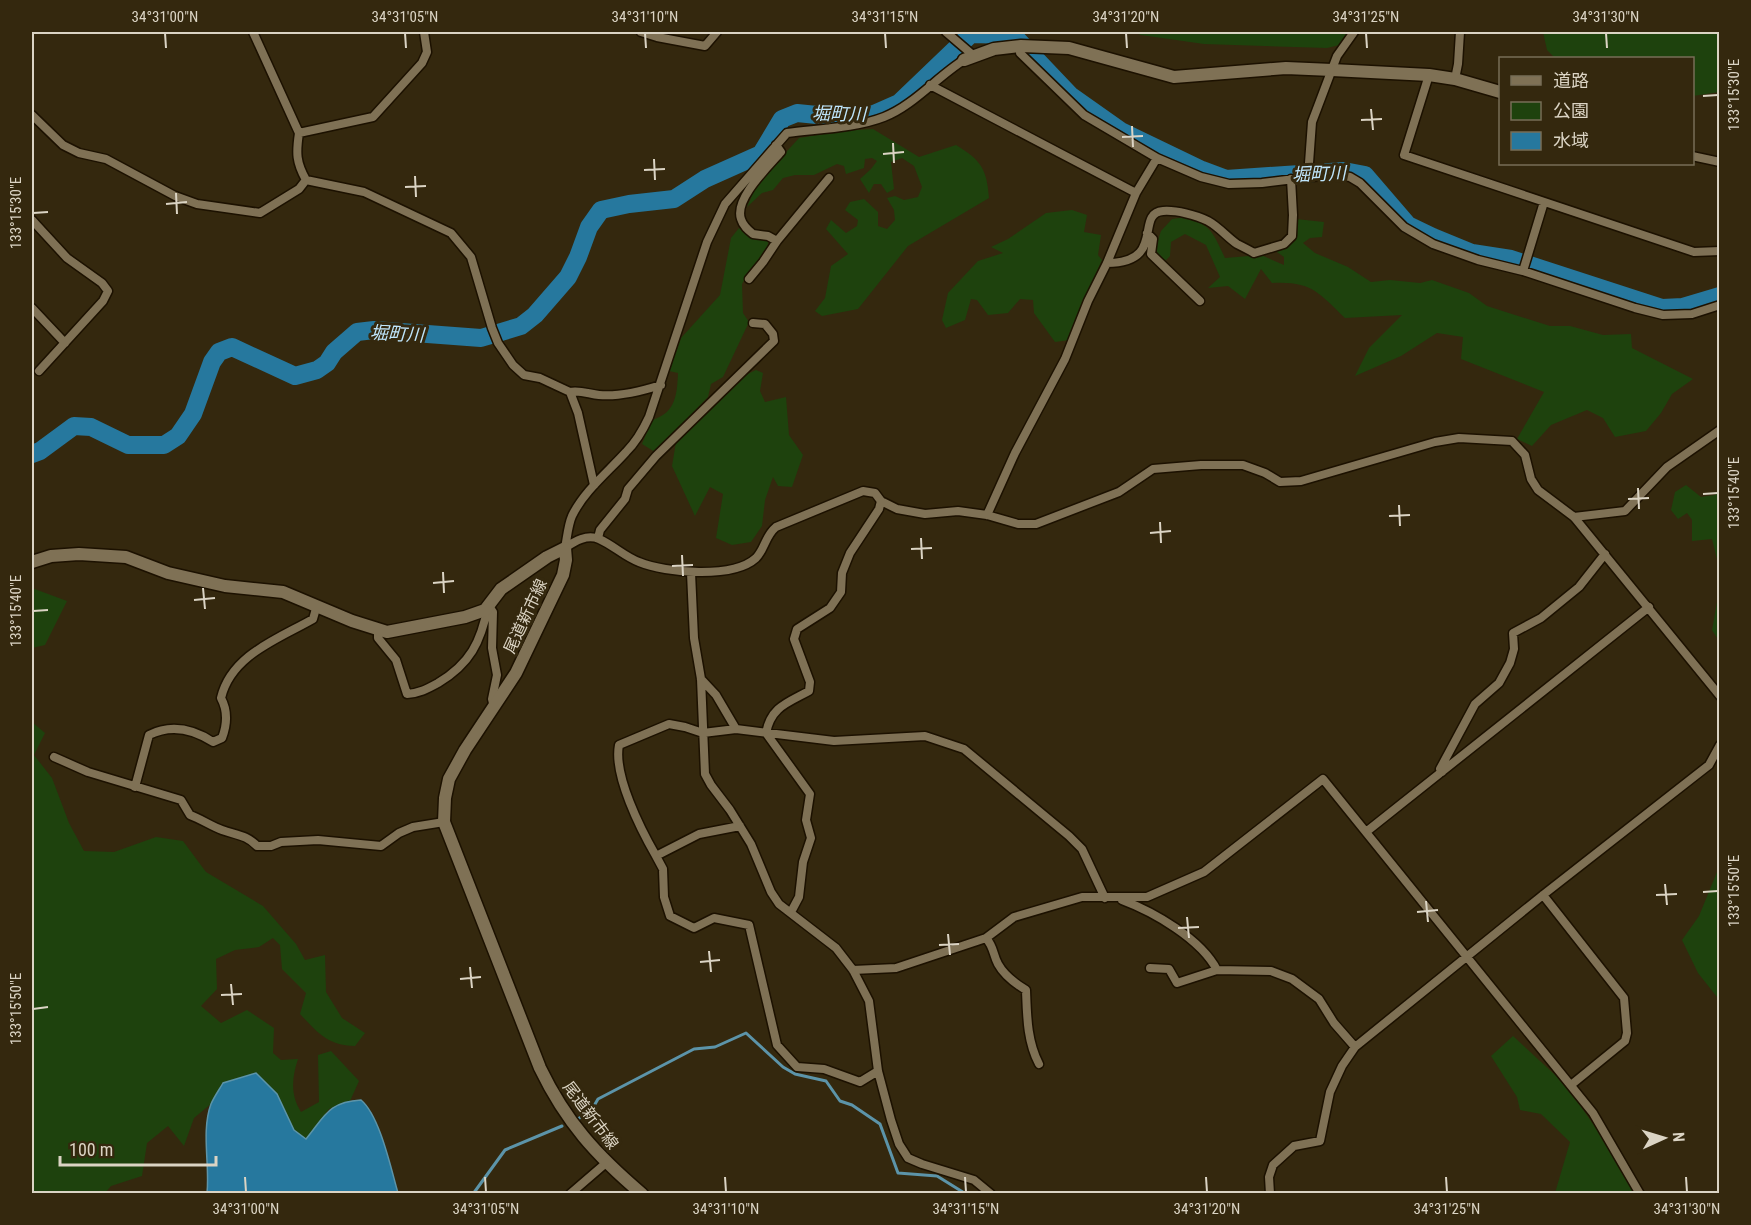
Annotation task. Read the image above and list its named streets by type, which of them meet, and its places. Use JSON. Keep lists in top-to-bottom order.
{
  "streets": {
    "main road": ["尾道新市線"]
  },
  "water": ["堀町川"],
  "legend": ["道路", "公園", "水域"],
  "scale_bar": "100 m",
  "north": "right",
  "coordinates": [
    "34°31'00\"N",
    "34°31'05\"N",
    "34°31'10\"N",
    "34°31'15\"N",
    "34°31'20\"N",
    "34°31'25\"N",
    "34°31'30\"N",
    "133°15'30\"E",
    "133°15'40\"E",
    "133°15'50\"E"
  ]
}
